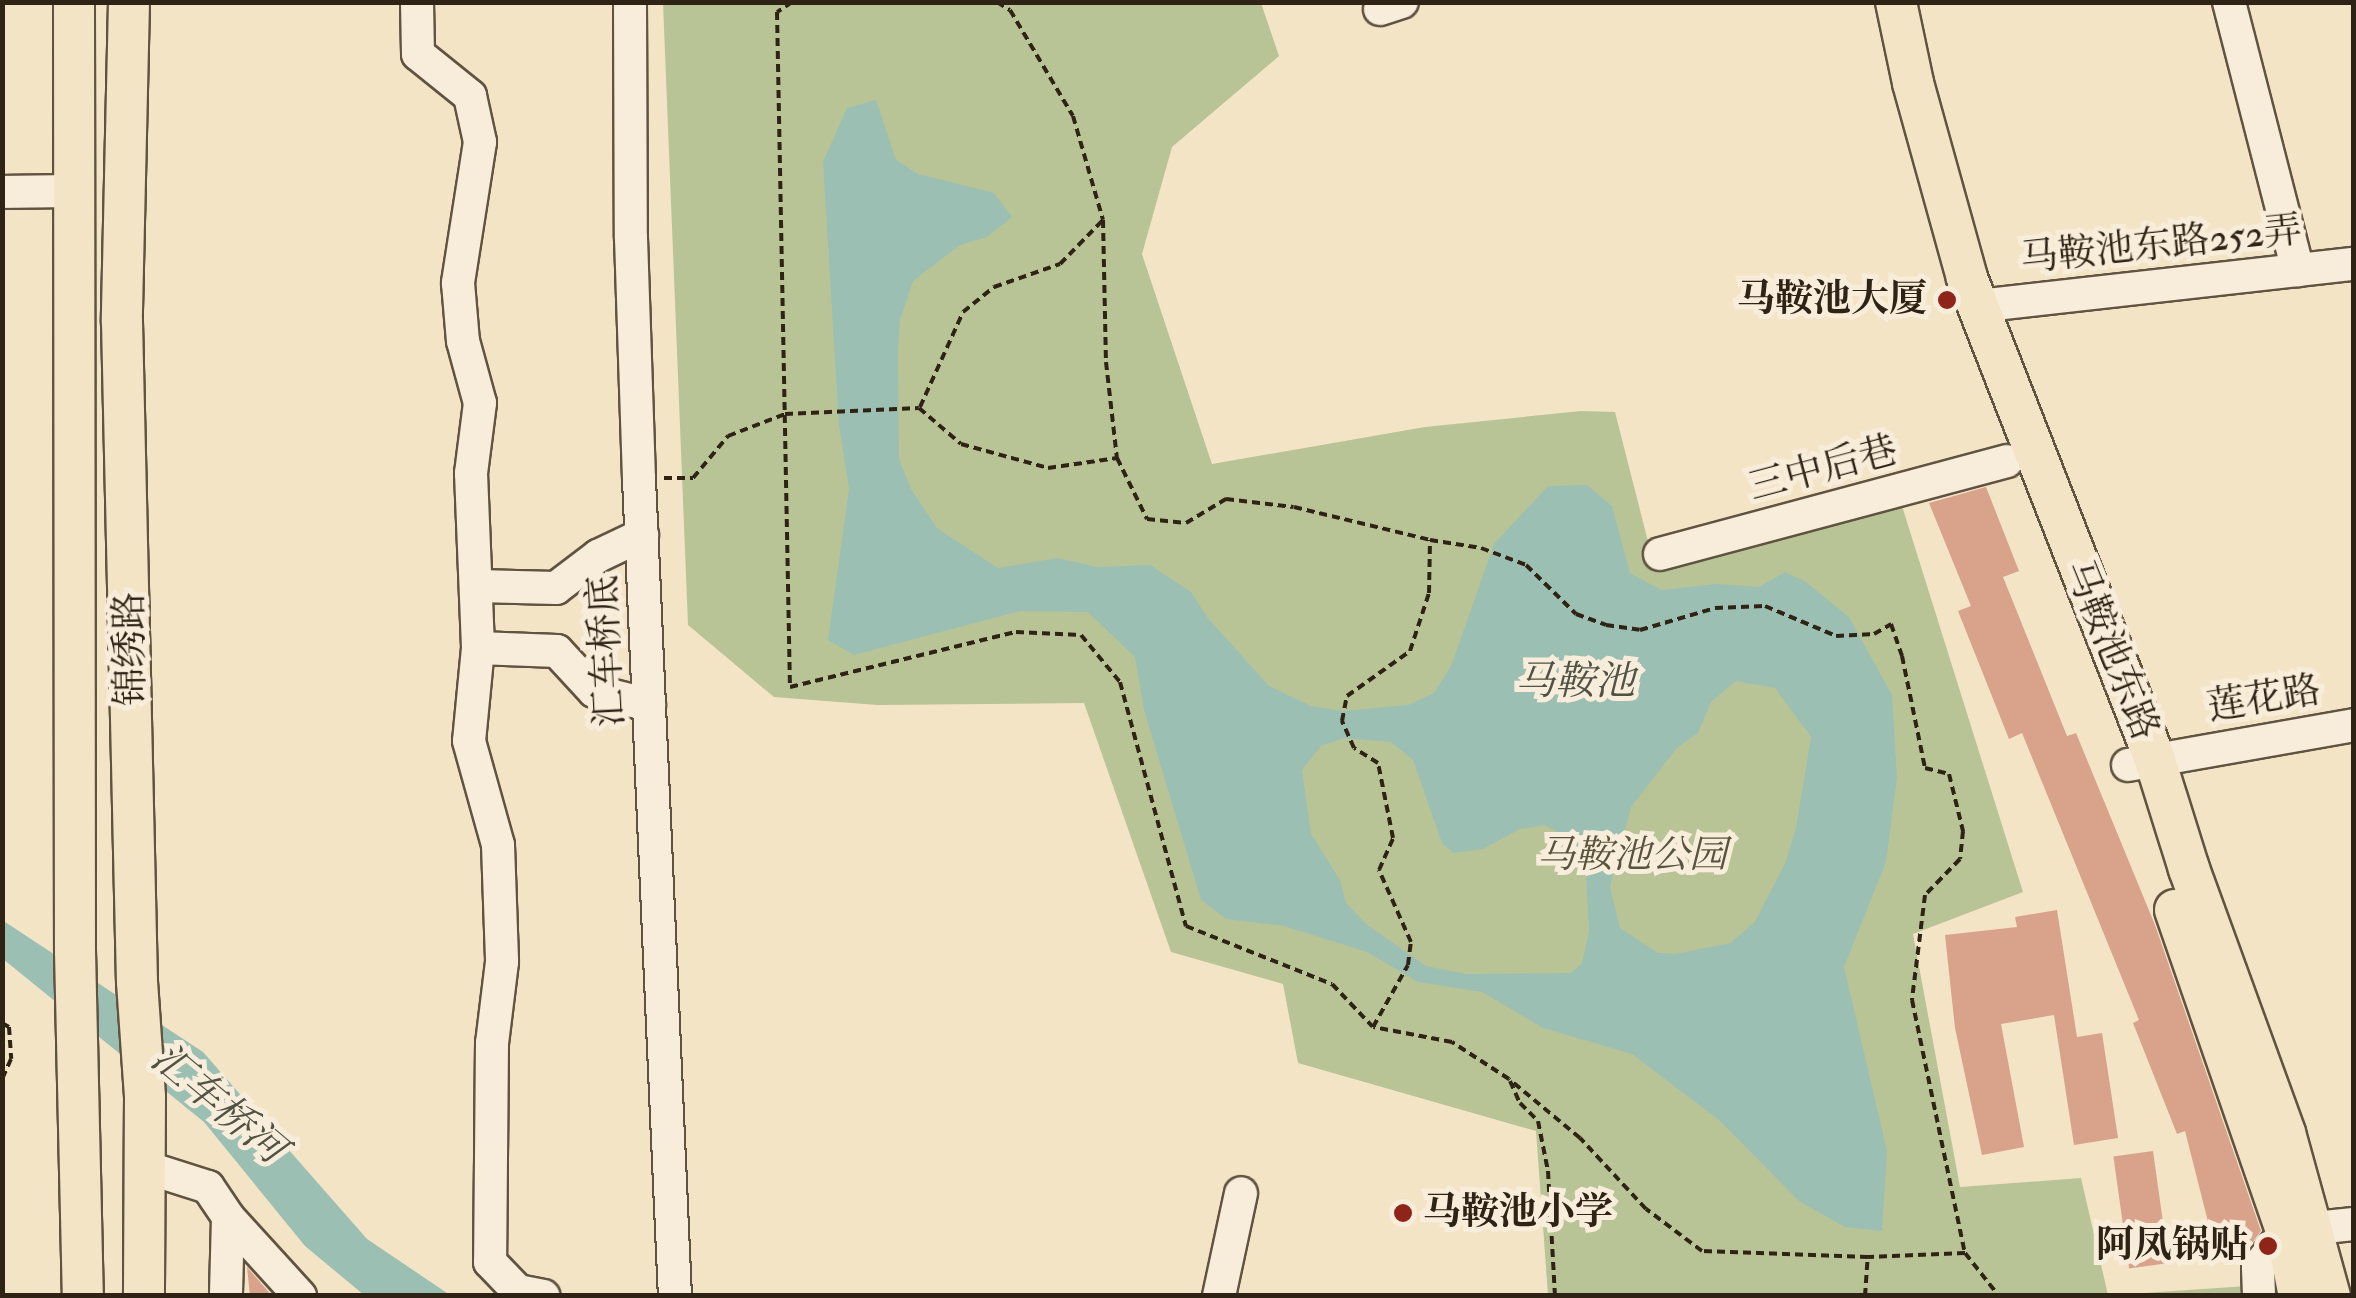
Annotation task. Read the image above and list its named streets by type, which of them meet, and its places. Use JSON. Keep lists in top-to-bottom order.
{
  "streets": {
    "main road": ["锦绣路", "马鞍池东路"],
    "street": [
      "马鞍池东路252弄",
      "三中后巷",
      "汇车桥底",
      "莲花路"
    ]
  },
  "crossings": [
    ["马鞍池东路252弄", "马鞍池东路"],
    ["三中后巷", "马鞍池东路"],
    ["马鞍池东路", "莲花路"]
  ],
  "water": ["马鞍池", "汇车桥河"],
  "parks": ["马鞍池公园"],
  "places": ["马鞍池大厦", "马鞍池小学", "阿凤锅贴"]
}
